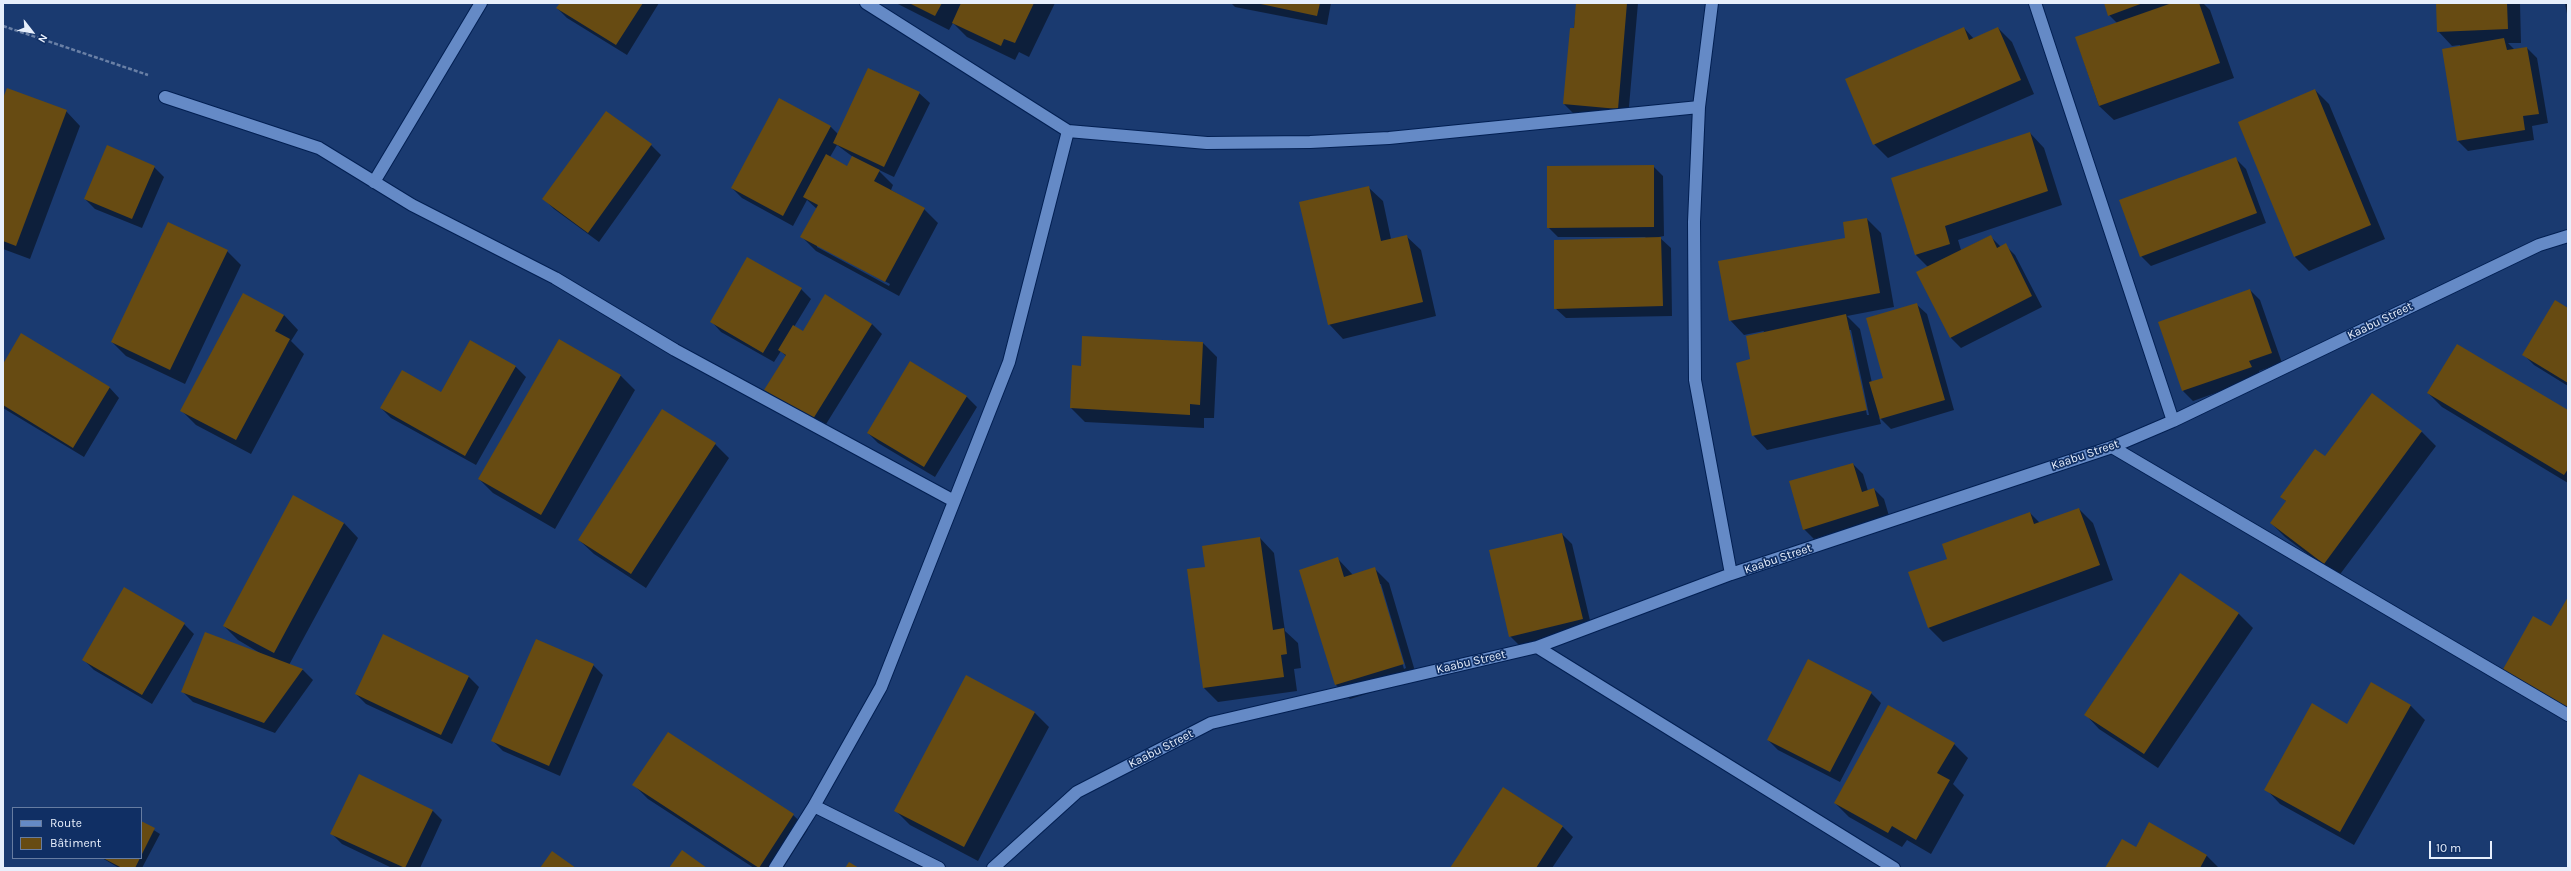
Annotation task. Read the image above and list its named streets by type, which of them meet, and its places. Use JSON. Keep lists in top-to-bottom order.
{
  "streets": {
    "street": ["Kaabu Street"]
  },
  "legend": ["Route", "Bâtiment"],
  "scale_bar": "10 m",
  "north": "bottom right"
}
